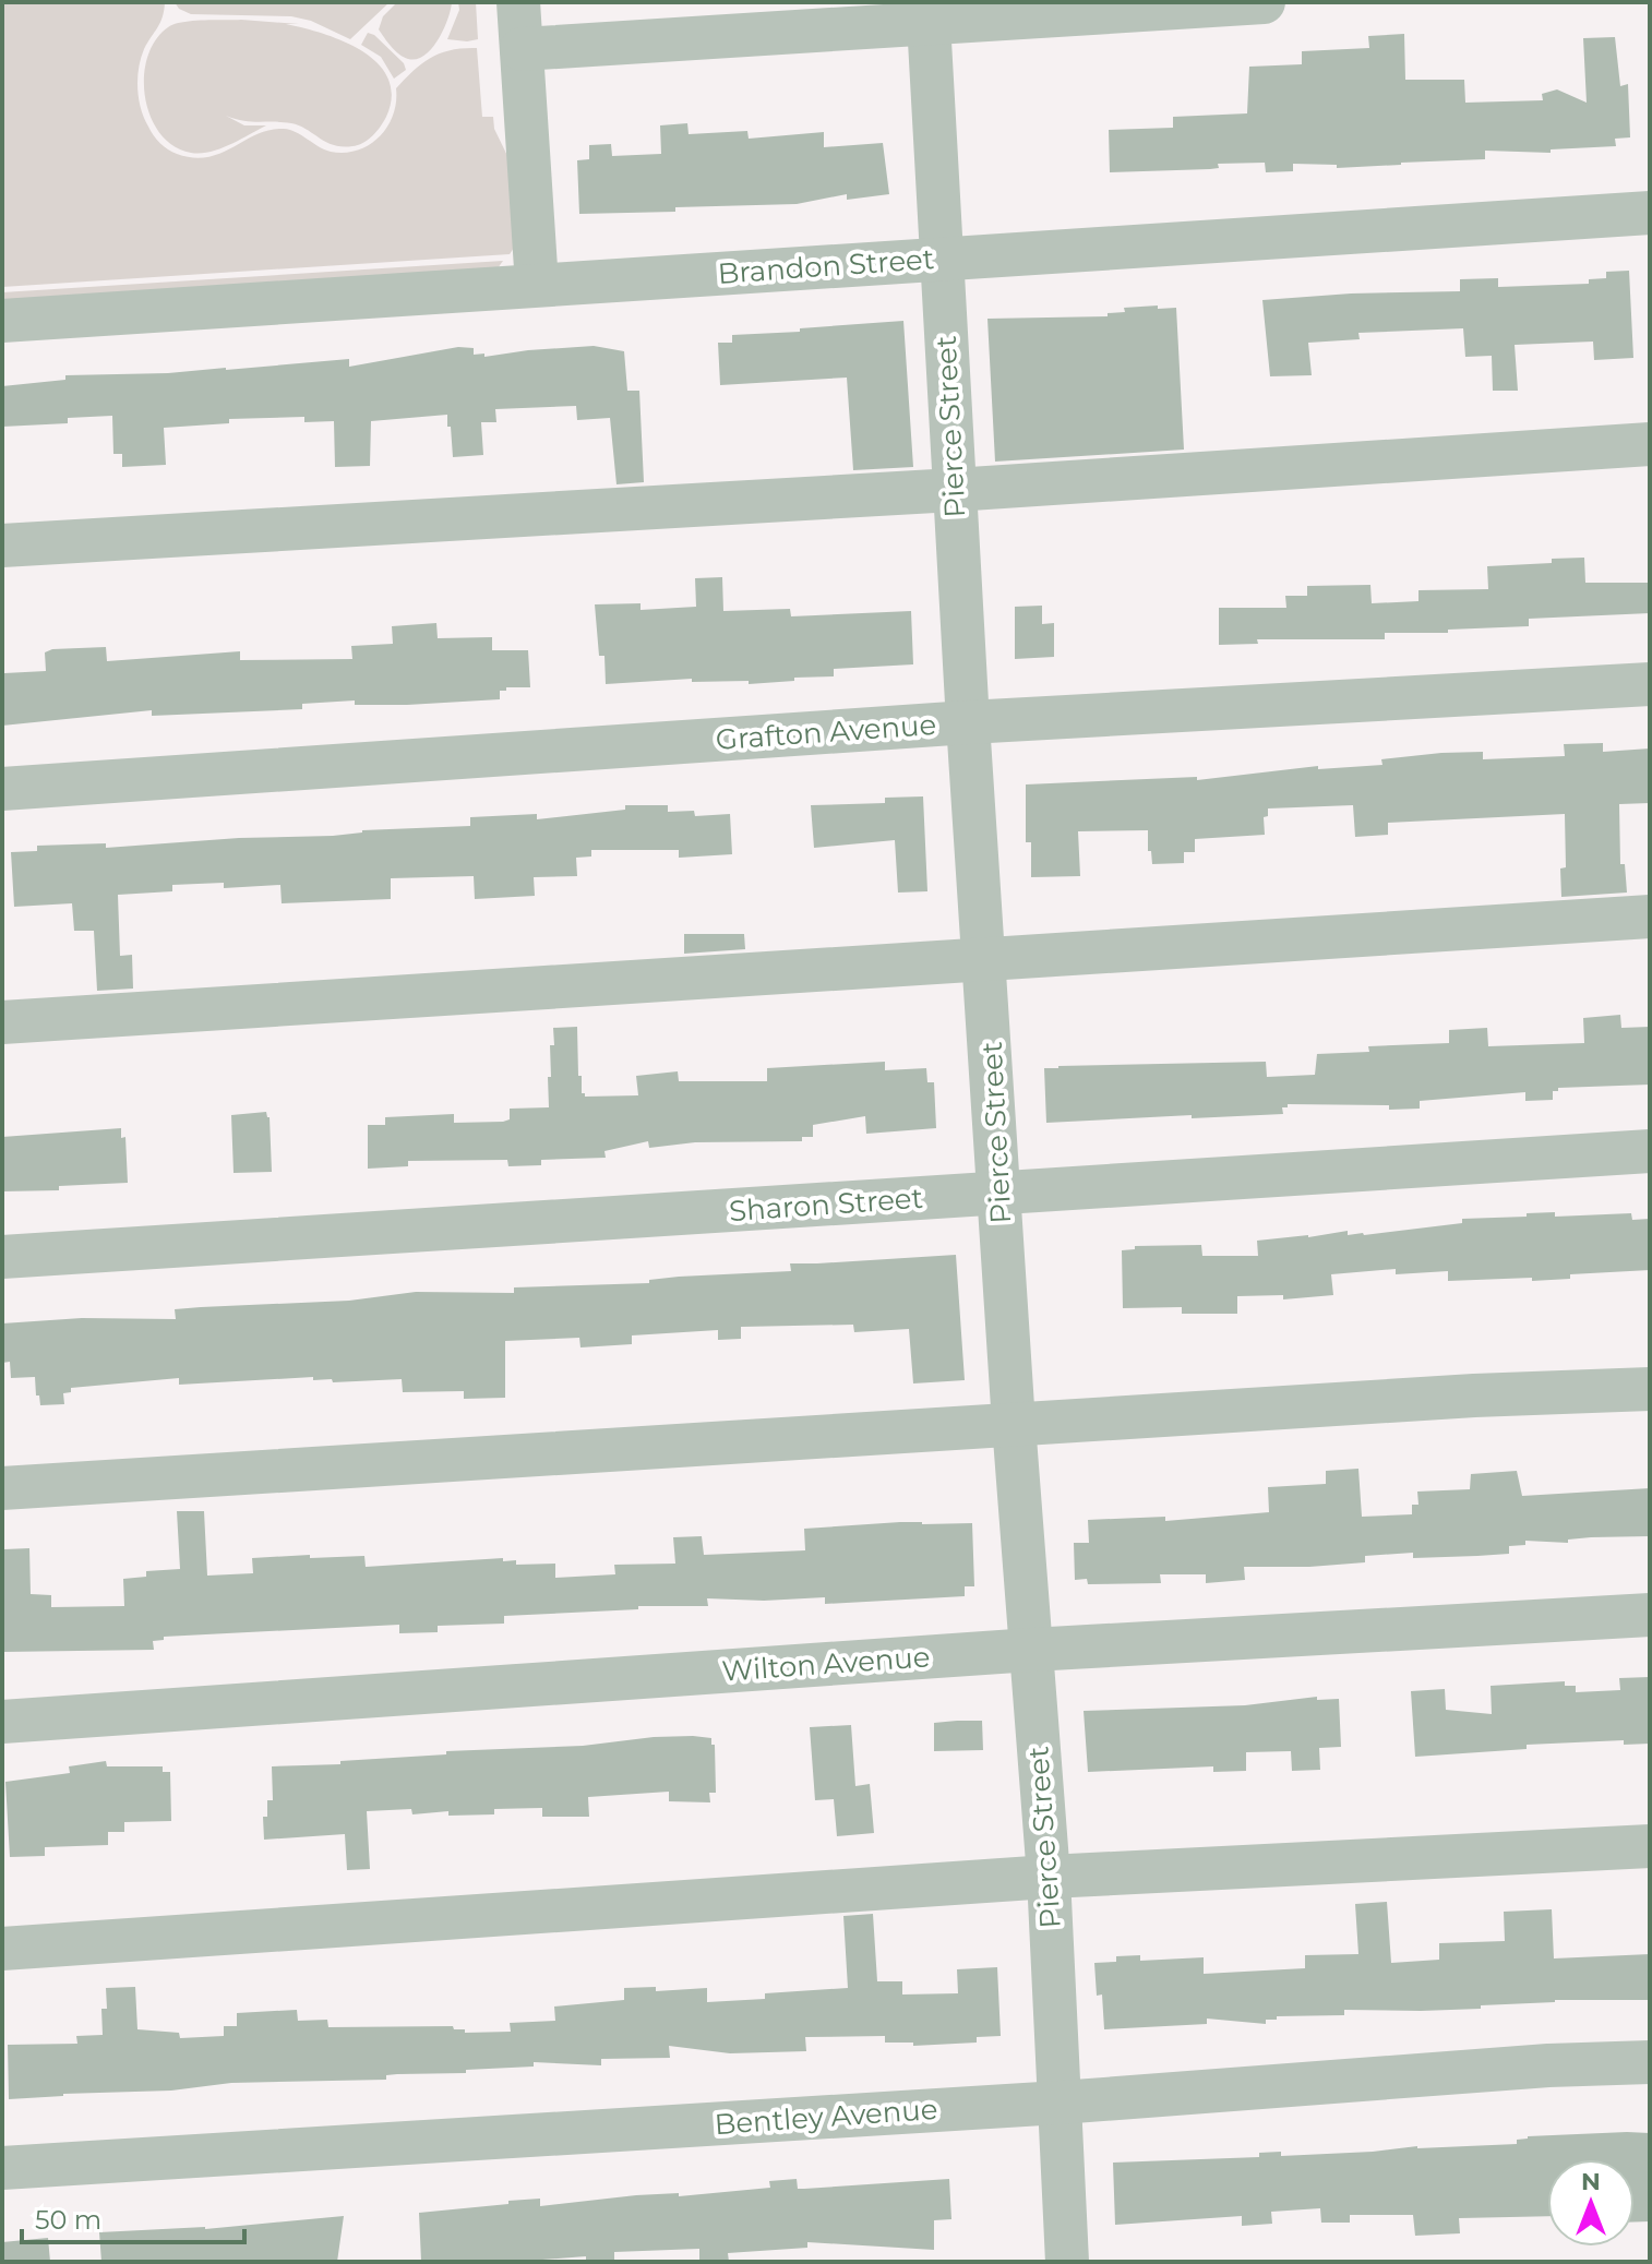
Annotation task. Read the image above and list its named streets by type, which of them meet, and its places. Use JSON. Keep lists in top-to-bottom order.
{
  "streets": {
    "street": [
      "Brandon Street",
      "Pierce Street",
      "Grafton Avenue",
      "Sharon Street",
      "Wilton Avenue",
      "Bentley Avenue"
    ]
  },
  "crossings": [
    ["Brandon Street", "Pierce Street"],
    ["Pierce Street", "Grafton Avenue"],
    ["Pierce Street", "Sharon Street"],
    ["Pierce Street", "Wilton Avenue"],
    ["Pierce Street", "Bentley Avenue"]
  ],
  "scale_bar": "50 m",
  "north": "top"
}
